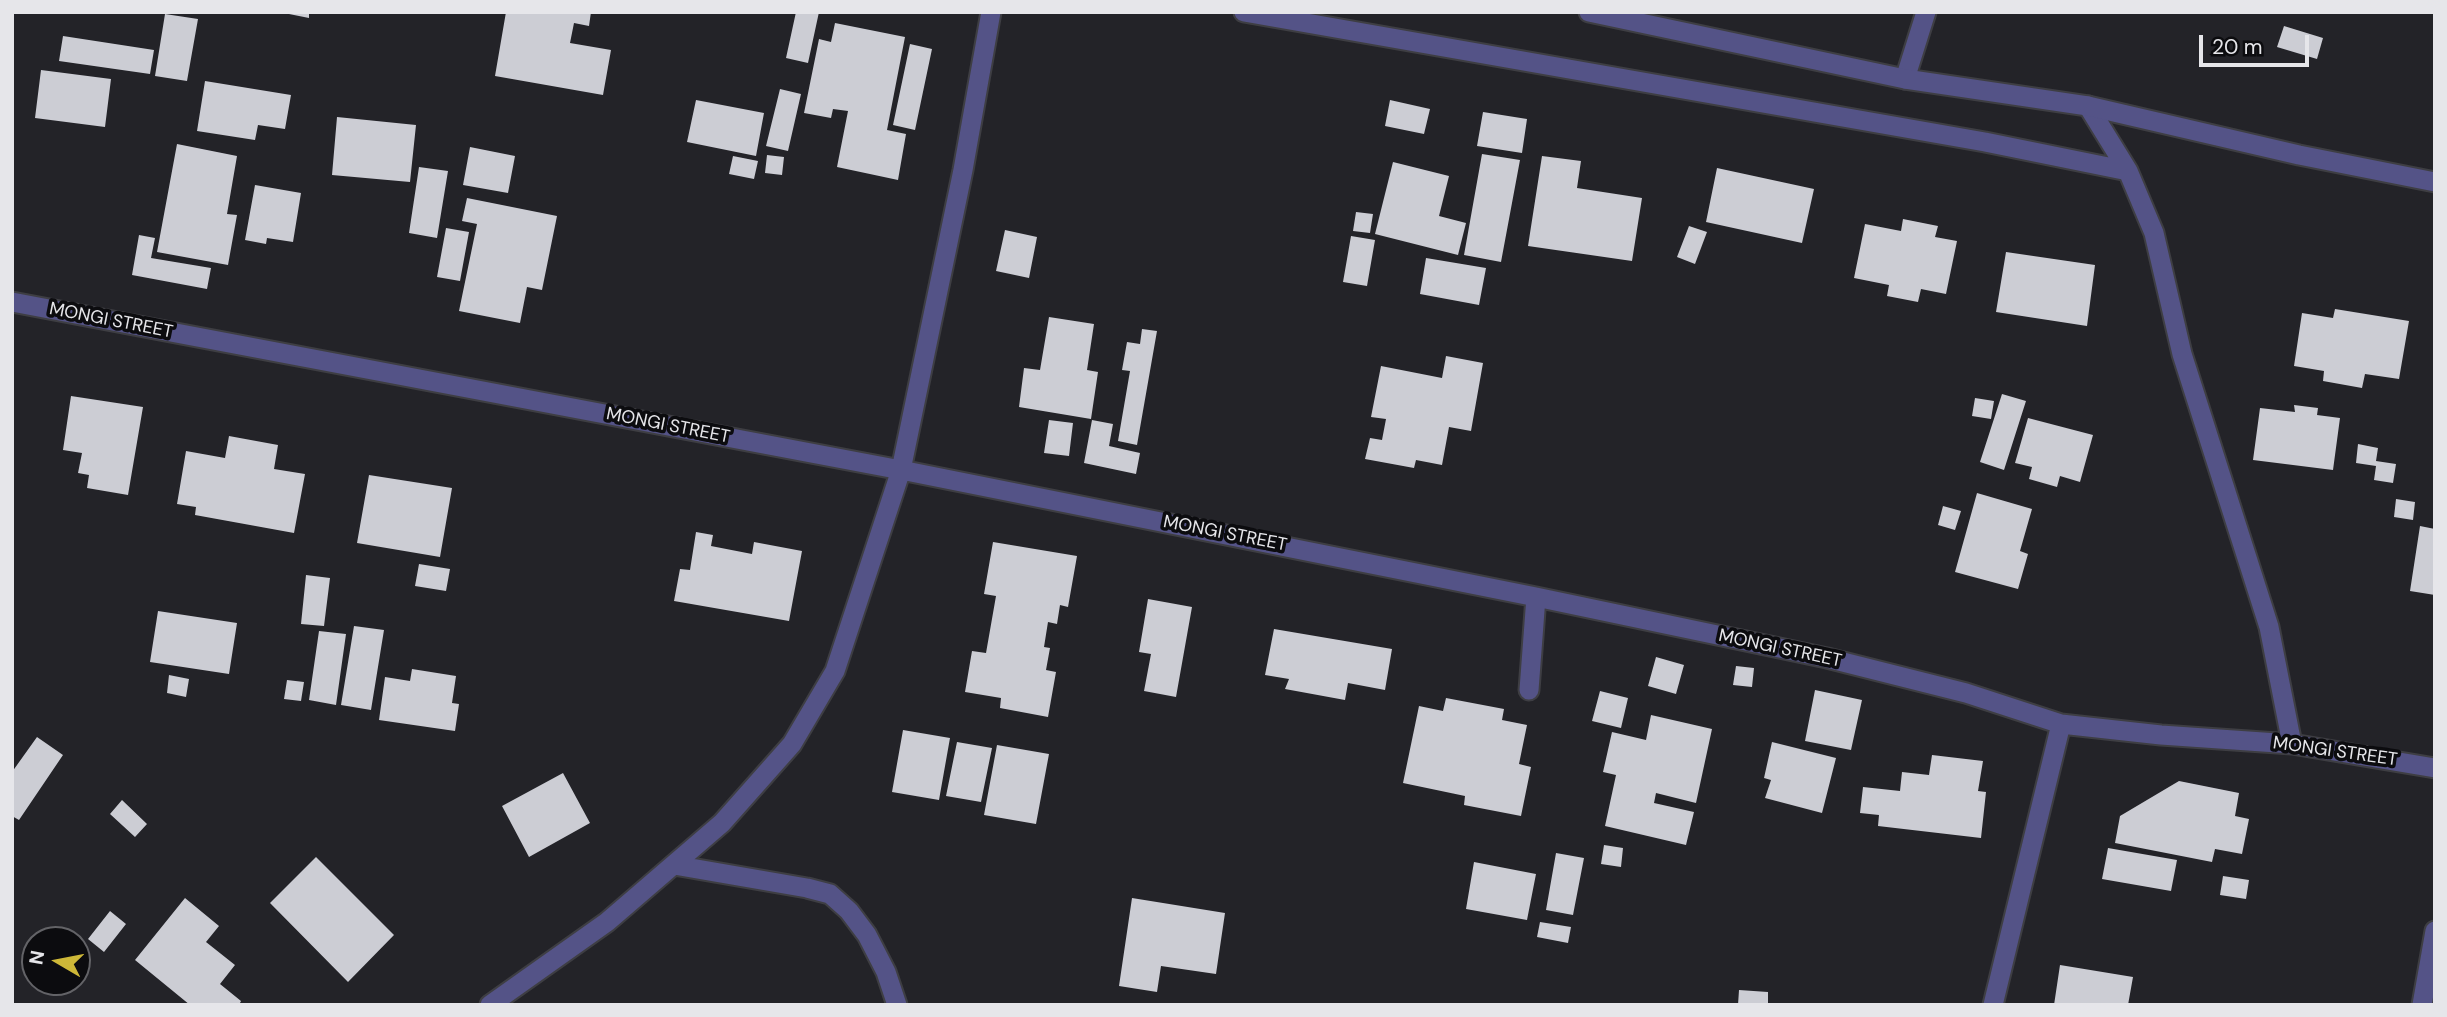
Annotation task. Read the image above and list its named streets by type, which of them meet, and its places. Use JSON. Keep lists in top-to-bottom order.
{
  "streets": {
    "street": ["MONGI STREET"]
  },
  "scale_bar": "20 m",
  "north": "left"
}
